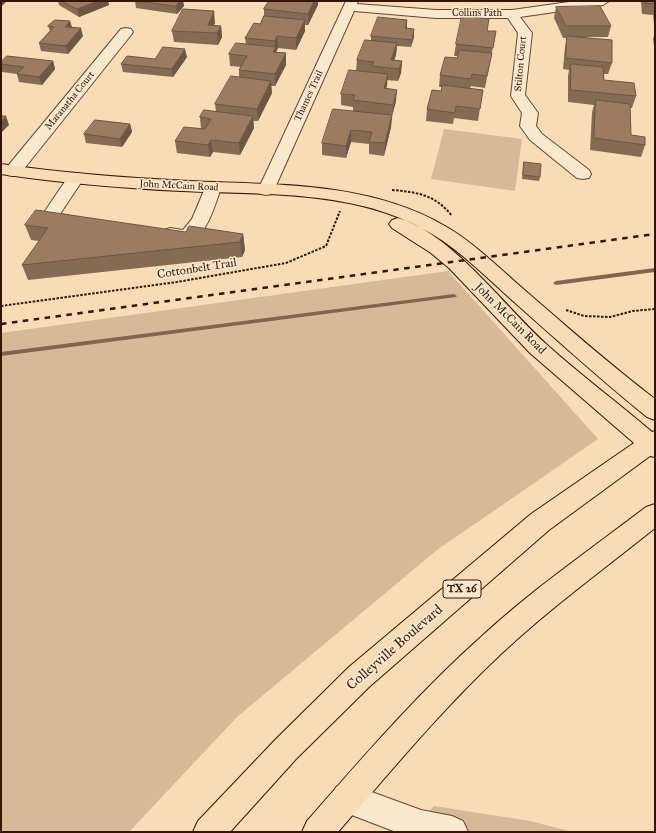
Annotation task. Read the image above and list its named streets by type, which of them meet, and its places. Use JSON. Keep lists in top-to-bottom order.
{
  "streets": {
    "main road": ["John McCain Road", "TX 26", "Colleyville Boulevard"],
    "street": [
      "Collins Path",
      "Stilton Court",
      "Thames Trail",
      "Maranatha Court"
    ],
    "path": ["Cottonbelt Trail"]
  },
  "crossings": [
    ["Collins Path", "Stilton Court"],
    ["Collins Path", "Thames Trail"],
    ["Thames Trail", "John McCain Road"],
    ["Maranatha Court", "John McCain Road"],
    ["John McCain Road", "Cottonbelt Trail"],
    ["John McCain Road", "Colleyville Boulevard"]
  ]
}
